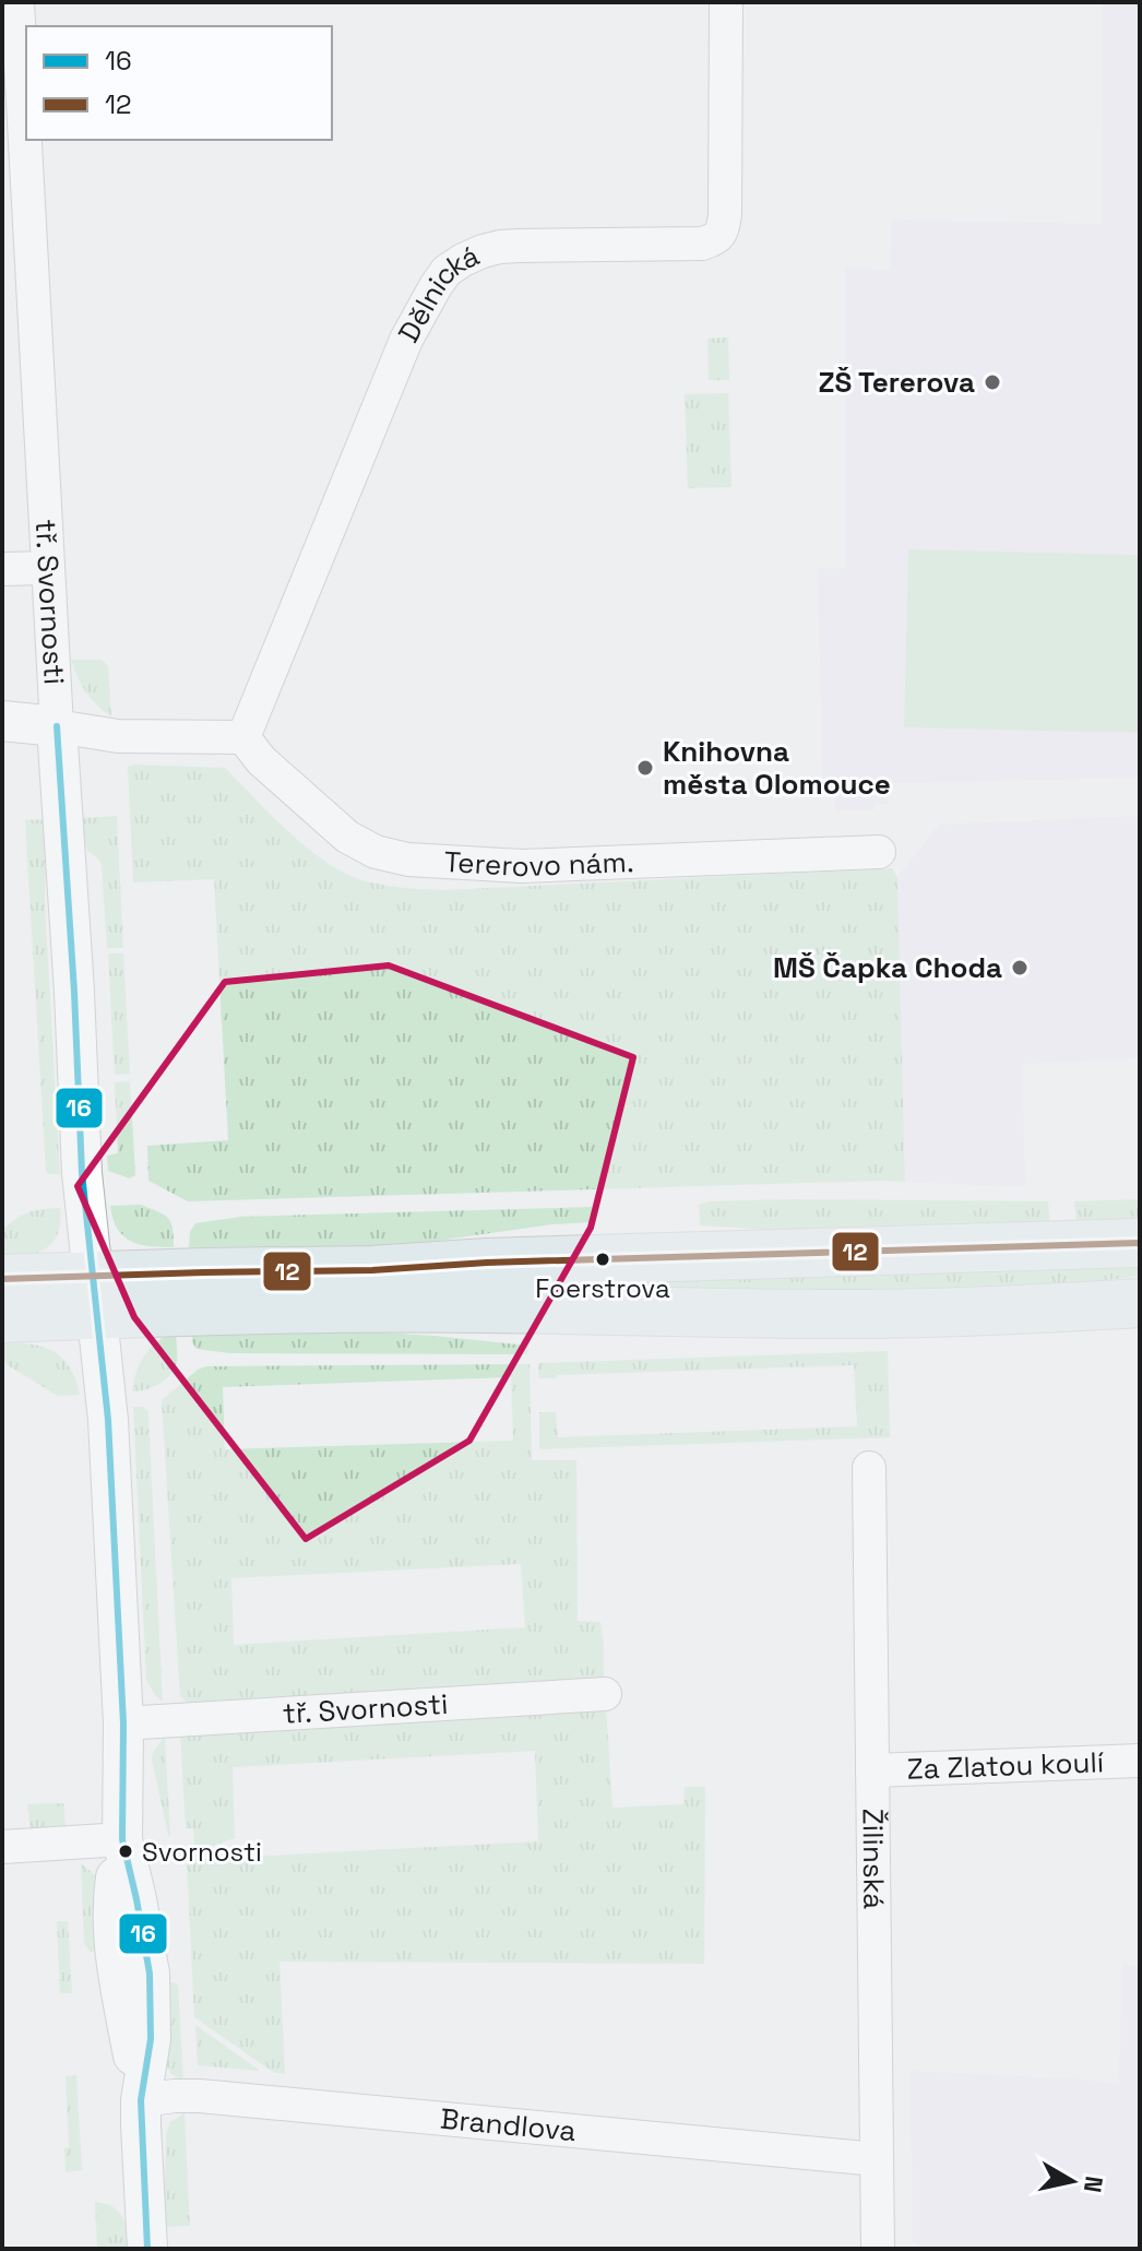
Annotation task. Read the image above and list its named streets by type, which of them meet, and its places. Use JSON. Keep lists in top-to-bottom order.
{
  "streets": {
    "street": [
      "Dělnická",
      "tř. Svornosti",
      "Tererovo nám.",
      "Za Zlatou koulí",
      "Žilinská",
      "Brandlova"
    ]
  },
  "crossings": [
    ["Dělnická", "Tererovo nám."],
    ["tř. Svornosti", "Brandlova"],
    ["Za Zlatou koulí", "Žilinská"],
    ["Žilinská", "Brandlova"]
  ],
  "places": [
    "ZŠ Tererova",
    "Knihovna města Olomouce",
    "MŠ Čapka Choda",
    "Foerstrova",
    "Svornosti"
  ],
  "lines": ["transit line 16", "transit line 12"],
  "legend": ["16", "12"],
  "north": "right"
}
